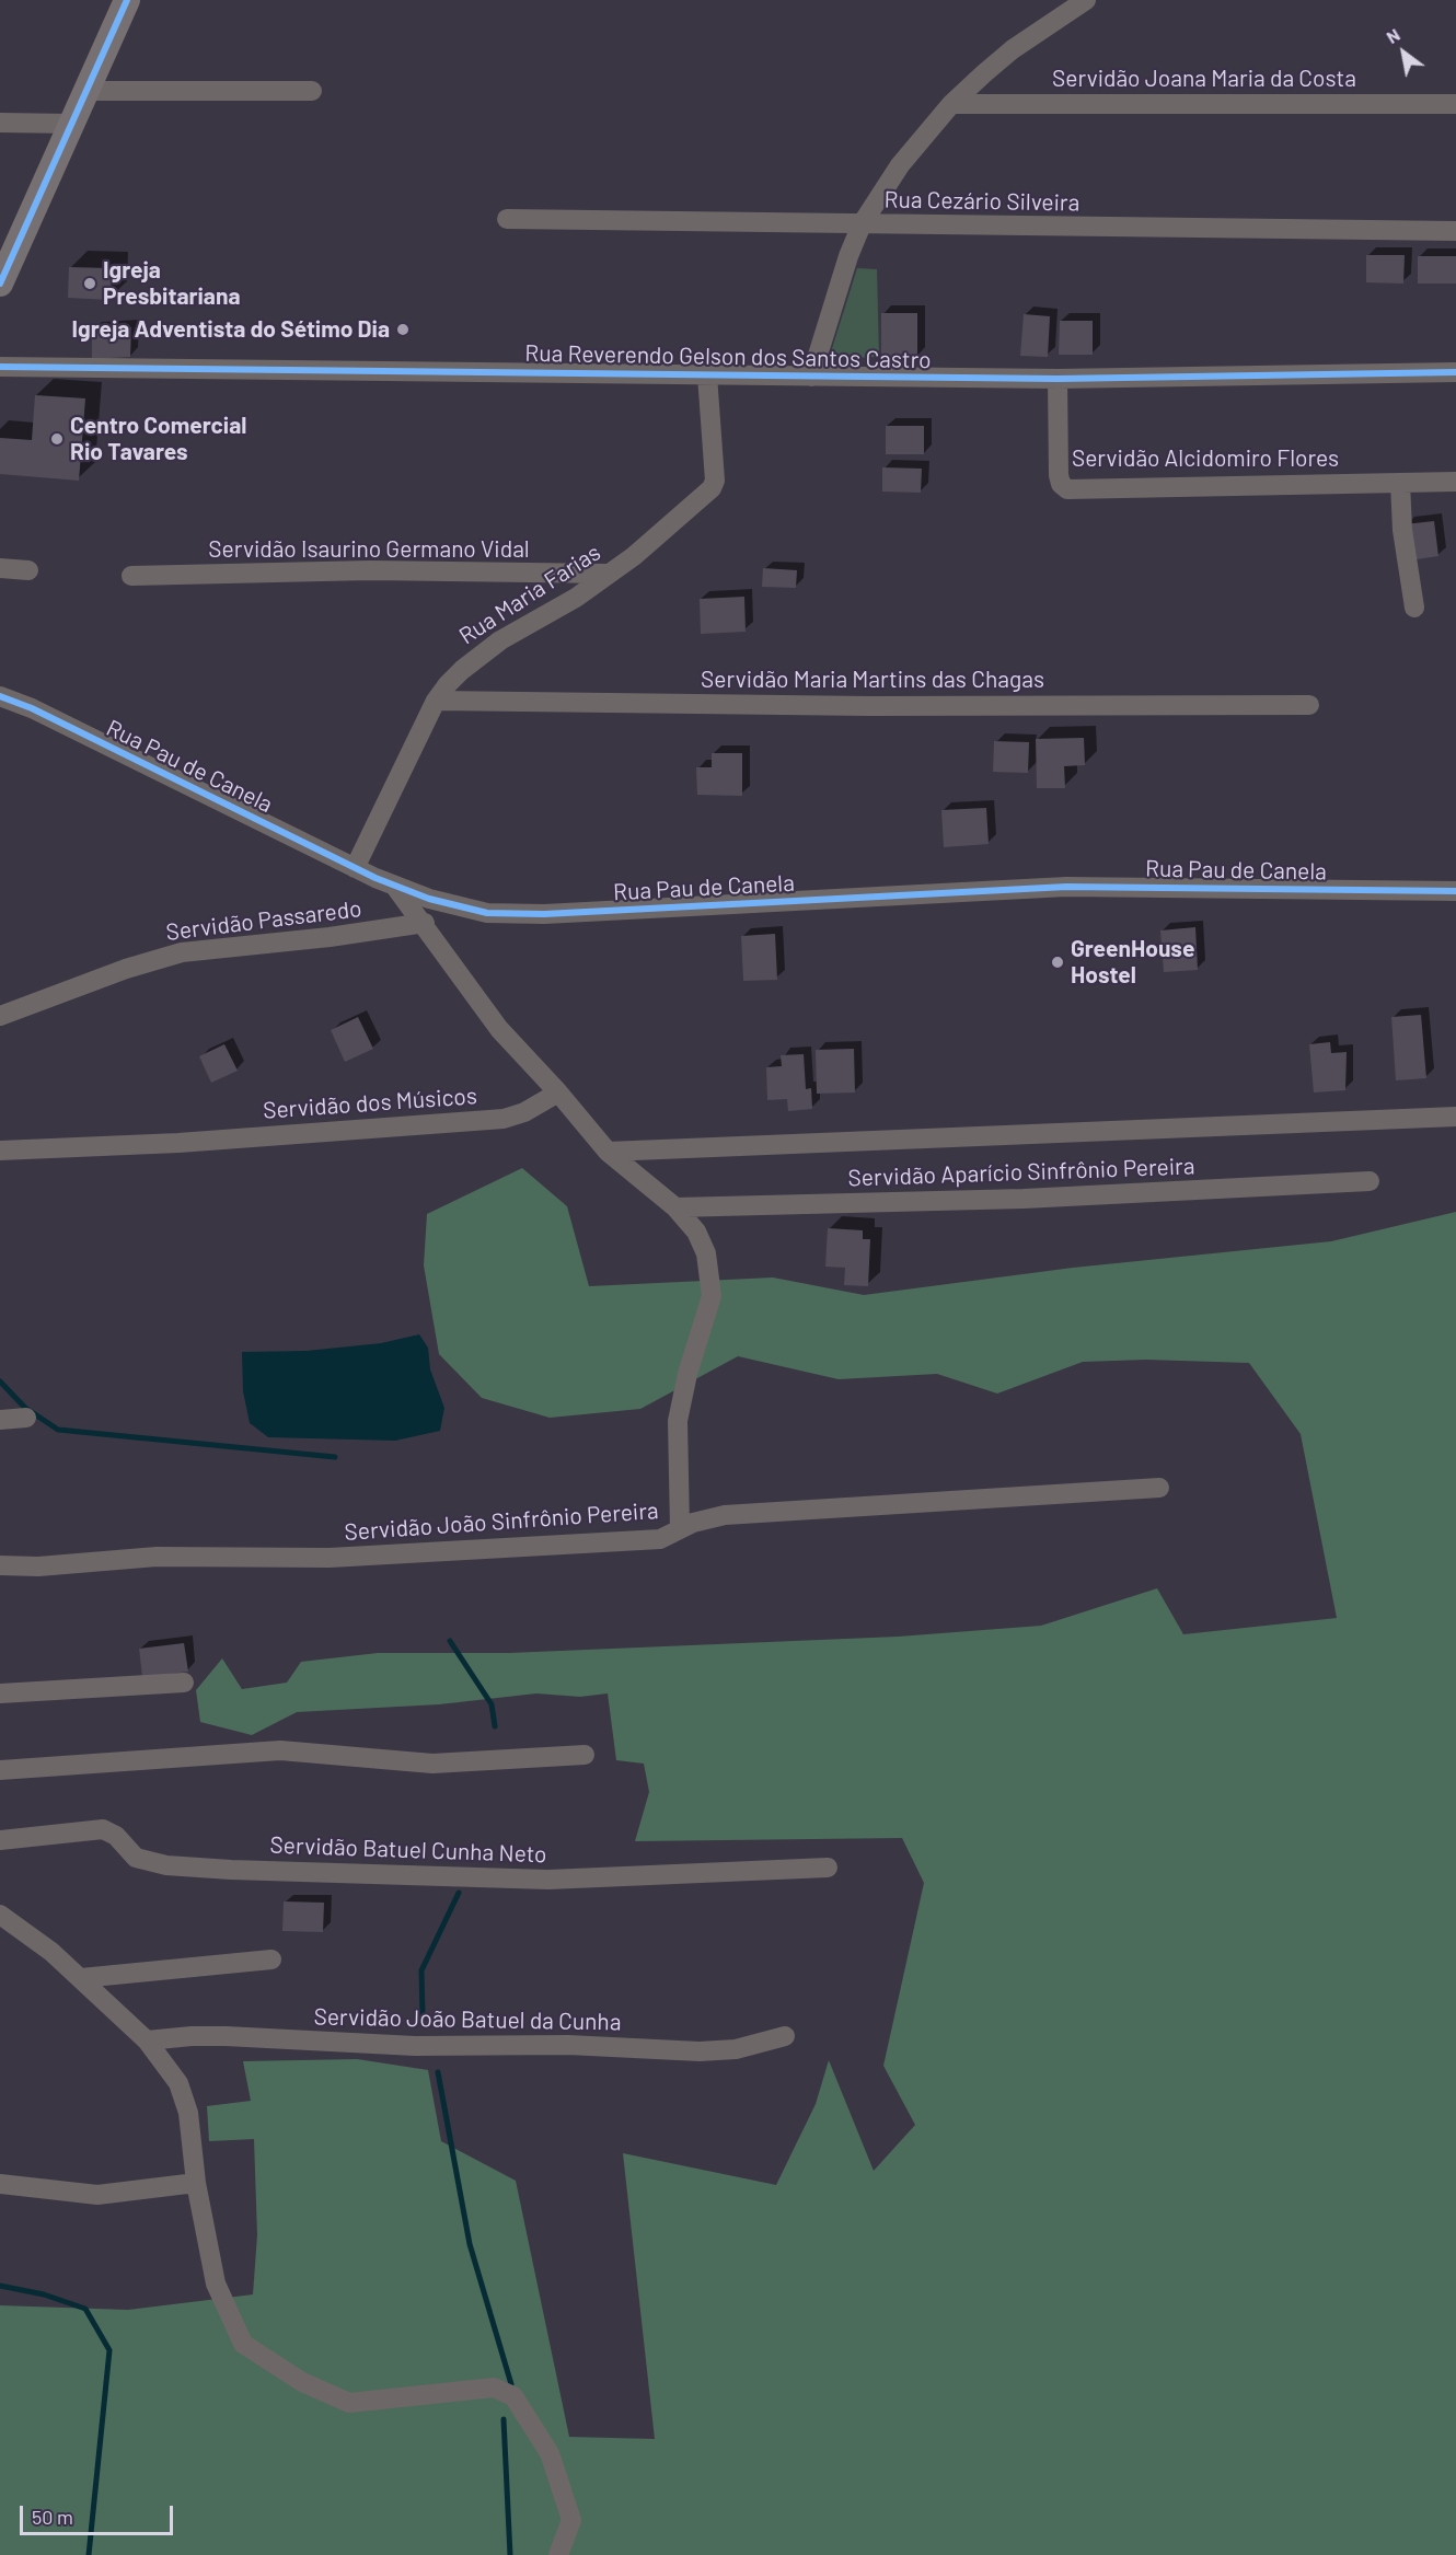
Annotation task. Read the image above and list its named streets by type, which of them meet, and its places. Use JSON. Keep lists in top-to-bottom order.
{
  "streets": {
    "street": [
      "Servidão Joana Maria da Costa",
      "Rua Cezário Silveira",
      "Rua Reverendo Gelson dos Santos Castro",
      "Servidão Alcidomiro Flores",
      "Servidão Isaurino Germano Vidal",
      "Rua Maria Farias",
      "Servidão Maria Martins das Chagas",
      "Rua Pau de Canela",
      "Servidão Passaredo",
      "Servidão dos Músicos",
      "Servidão Aparício Sinfrônio Pereira",
      "Servidão João Sinfrônio Pereira",
      "Servidão Batuel Cunha Neto",
      "Servidão João Batuel da Cunha"
    ]
  },
  "crossings": [
    ["Rua Reverendo Gelson dos Santos Castro", "Servidão Alcidomiro Flores"],
    ["Rua Reverendo Gelson dos Santos Castro", "Rua Maria Farias"],
    ["Servidão Isaurino Germano Vidal", "Rua Maria Farias"],
    ["Rua Maria Farias", "Servidão Maria Martins das Chagas"],
    ["Rua Maria Farias", "Rua Pau de Canela"]
  ],
  "places": [
    "Igreja Presbitariana",
    "Igreja Adventista do Sétimo Dia",
    "Centro Comercial Rio Tavares",
    "GreenHouse Hostel"
  ],
  "scale_bar": "50 m",
  "north": "top left"
}
